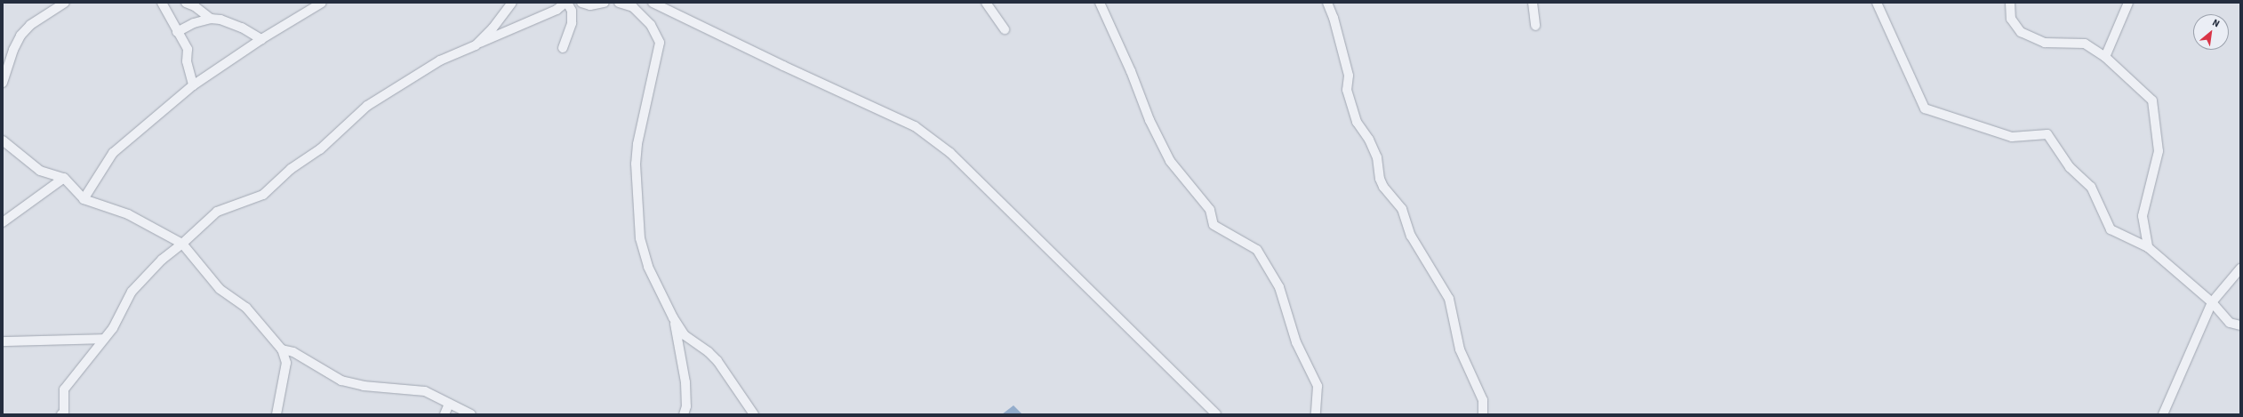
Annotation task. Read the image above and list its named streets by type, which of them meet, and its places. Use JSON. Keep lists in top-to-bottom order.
{
  "north": "top right"
}
